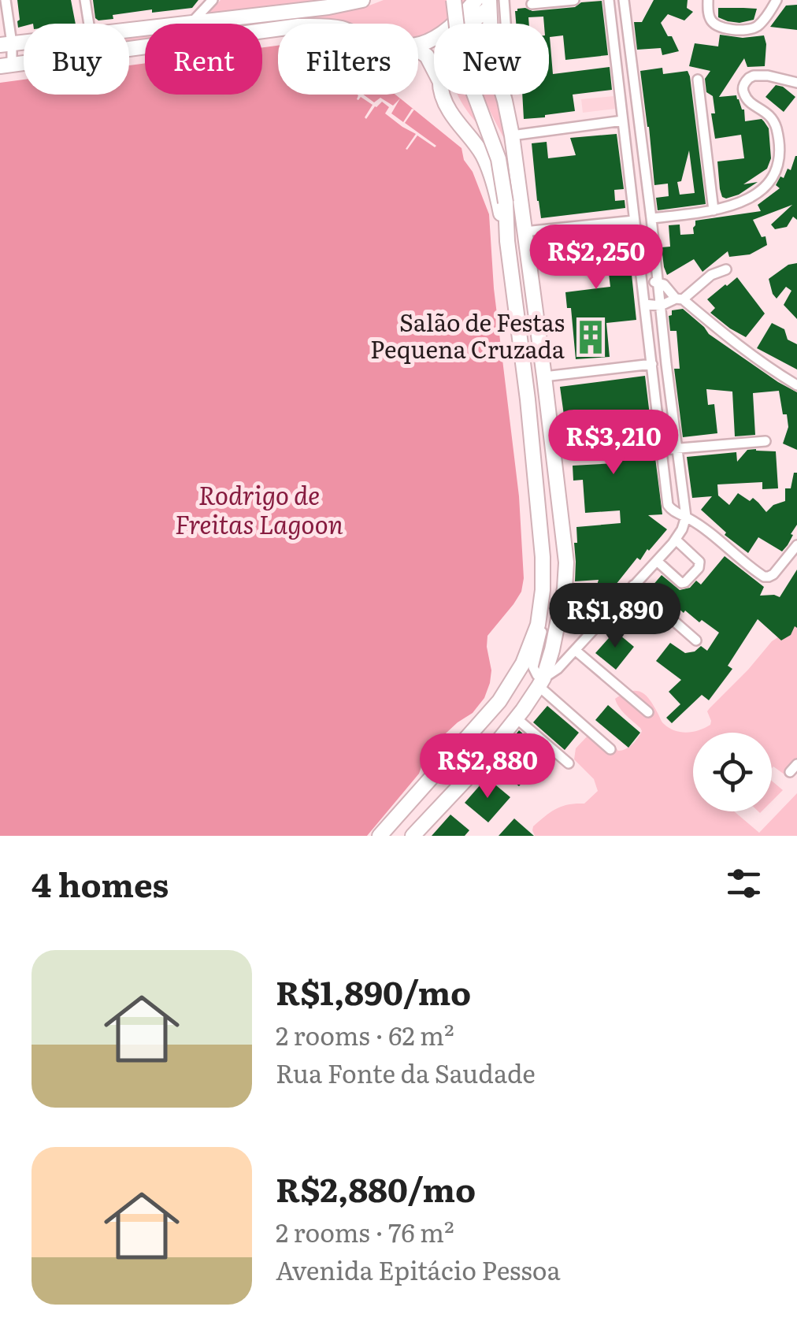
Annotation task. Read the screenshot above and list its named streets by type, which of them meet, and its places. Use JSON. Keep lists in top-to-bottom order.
{
  "water": ["Rodrigo de Freitas Lagoon"],
  "places": {
    "building": ["Salão de Festas Pequena Cruzada"]
  },
  "page": {
    "chip": [
      "Buy",
      "Rent",
      "Filters",
      "New"
    ],
    "price": [
      "R$2,250",
      "R$3,210",
      "R$1,890",
      "R$2,880"
    ],
    "heading": "4 homes",
    "list": [
      {
        "name": "R$1,890/mo",
        "note": "2 rooms · 62 m² · Rua Fonte da Saudade"
      },
      {
        "name": "R$2,880/mo",
        "note": "2 rooms · 76 m² · Avenida Epitácio Pessoa"
      }
    ]
  }
}
